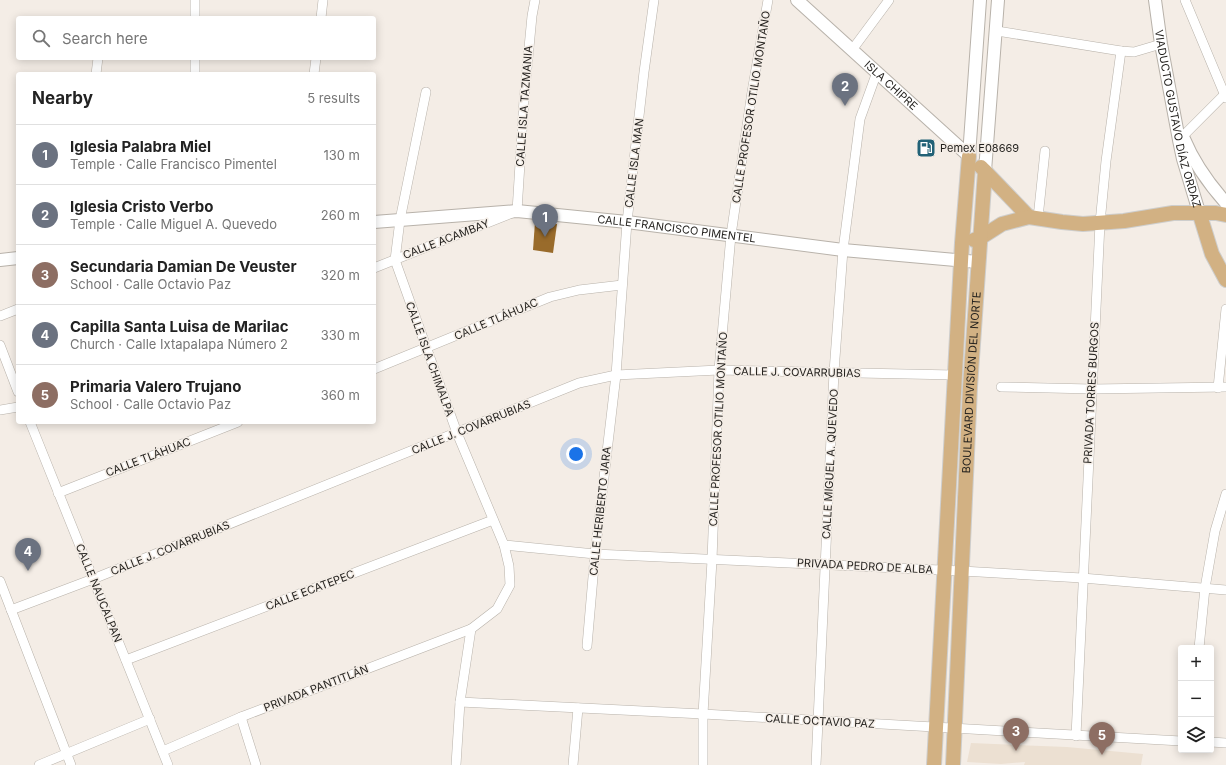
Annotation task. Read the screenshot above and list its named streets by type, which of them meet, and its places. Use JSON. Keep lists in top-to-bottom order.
{
  "streets": {
    "main road": [
      "ISLA CHIPRE",
      "VIADUCTO GUSTAVO DÍAZ ORDAZ",
      "CALLE FRANCISCO PIMENTEL",
      "BOULEVARD DIVISIÓN DEL NORTE"
    ],
    "street": [
      "CALLE ISLA TAZMANIA",
      "CALLE PROFESOR OTILIO MONTAÑO",
      "CALLE ISLA MAN",
      "CALLE ACAMBAY",
      "CALLE TLÁHUAC",
      "CALLE ISLA CHIMALPA",
      "CALLE J. COVARRUBIAS",
      "PRIVADA TORRES BURGOS",
      "CALLE MIGUEL A. QUEVEDO",
      "CALLE HERIBERTO JARA",
      "PRIVADA PEDRO DE ALBA",
      "CALLE ECATEPEC",
      "CALLE NAUCALPAN",
      "PRIVADA PANTITLÁN",
      "CALLE OCTAVIO PAZ"
    ]
  },
  "crossings": [
    ["ISLA CHIPRE", "BOULEVARD DIVISIÓN DEL NORTE"],
    ["ISLA CHIPRE", "CALLE MIGUEL A. QUEVEDO"],
    ["CALLE ISLA TAZMANIA", "CALLE FRANCISCO PIMENTEL"],
    ["CALLE ISLA TAZMANIA", "CALLE ACAMBAY"],
    ["CALLE PROFESOR OTILIO MONTAÑO", "CALLE FRANCISCO PIMENTEL"],
    ["CALLE PROFESOR OTILIO MONTAÑO", "CALLE J. COVARRUBIAS"],
    ["CALLE PROFESOR OTILIO MONTAÑO", "PRIVADA PEDRO DE ALBA"],
    ["CALLE PROFESOR OTILIO MONTAÑO", "CALLE OCTAVIO PAZ"],
    ["CALLE ISLA MAN", "CALLE FRANCISCO PIMENTEL"],
    ["CALLE ISLA MAN", "CALLE TLÁHUAC"],
    ["CALLE ISLA MAN", "CALLE J. COVARRUBIAS"],
    ["CALLE ISLA MAN", "CALLE HERIBERTO JARA"],
    ["CALLE FRANCISCO PIMENTEL", "CALLE ACAMBAY"],
    ["CALLE FRANCISCO PIMENTEL", "CALLE ISLA CHIMALPA"],
    ["CALLE FRANCISCO PIMENTEL", "BOULEVARD DIVISIÓN DEL NORTE"],
    ["CALLE FRANCISCO PIMENTEL", "CALLE MIGUEL A. QUEVEDO"],
    ["CALLE ACAMBAY", "CALLE ISLA CHIMALPA"],
    ["CALLE TLÁHUAC", "CALLE ISLA CHIMALPA"],
    ["CALLE TLÁHUAC", "CALLE NAUCALPAN"],
    ["CALLE ISLA CHIMALPA", "CALLE J. COVARRUBIAS"],
    ["CALLE ISLA CHIMALPA", "PRIVADA PEDRO DE ALBA"],
    ["CALLE ISLA CHIMALPA", "CALLE ECATEPEC"],
    ["CALLE ISLA CHIMALPA", "PRIVADA PANTITLÁN"],
    ["CALLE J. COVARRUBIAS", "BOULEVARD DIVISIÓN DEL NORTE"],
    ["CALLE J. COVARRUBIAS", "CALLE MIGUEL A. QUEVEDO"],
    ["CALLE J. COVARRUBIAS", "CALLE HERIBERTO JARA"],
    ["CALLE J. COVARRUBIAS", "CALLE NAUCALPAN"],
    ["BOULEVARD DIVISIÓN DEL NORTE", "PRIVADA PEDRO DE ALBA"],
    ["BOULEVARD DIVISIÓN DEL NORTE", "CALLE OCTAVIO PAZ"],
    ["PRIVADA TORRES BURGOS", "PRIVADA PEDRO DE ALBA"],
    ["PRIVADA TORRES BURGOS", "CALLE OCTAVIO PAZ"],
    ["CALLE MIGUEL A. QUEVEDO", "PRIVADA PEDRO DE ALBA"],
    ["CALLE MIGUEL A. QUEVEDO", "CALLE OCTAVIO PAZ"],
    ["CALLE HERIBERTO JARA", "PRIVADA PEDRO DE ALBA"],
    ["CALLE ECATEPEC", "CALLE NAUCALPAN"],
    ["CALLE NAUCALPAN", "PRIVADA PANTITLÁN"]
  ],
  "places": {
    "fuel station": ["Pemex E08669"]
  },
  "page": {
    "search": "Search here",
    "heading": ["Nearby", "5 results"],
    "pins": [
      "2",
      "1",
      "4",
      "3",
      "5"
    ],
    "list": [
      {
        "mark": "1",
        "name": "Iglesia Palabra Miel",
        "note": "Temple · Calle Francisco Pimentel",
        "value": "130 m"
      },
      {
        "mark": "2",
        "name": "Iglesia Cristo Verbo",
        "note": "Temple · Calle Miguel A. Quevedo",
        "value": "260 m"
      },
      {
        "mark": "3",
        "name": "Secundaria Damian De Veuster",
        "note": "School · Calle Octavio Paz",
        "value": "320 m"
      },
      {
        "mark": "4",
        "name": "Capilla Santa Luisa de Marilac",
        "note": "Church · Calle Ixtapalapa Número 2",
        "value": "330 m"
      },
      {
        "mark": "5",
        "name": "Primaria Valero Trujano",
        "note": "School · Calle Octavio Paz",
        "value": "360 m"
      }
    ],
    "map_buttons": ["+", "−"]
  }
}
